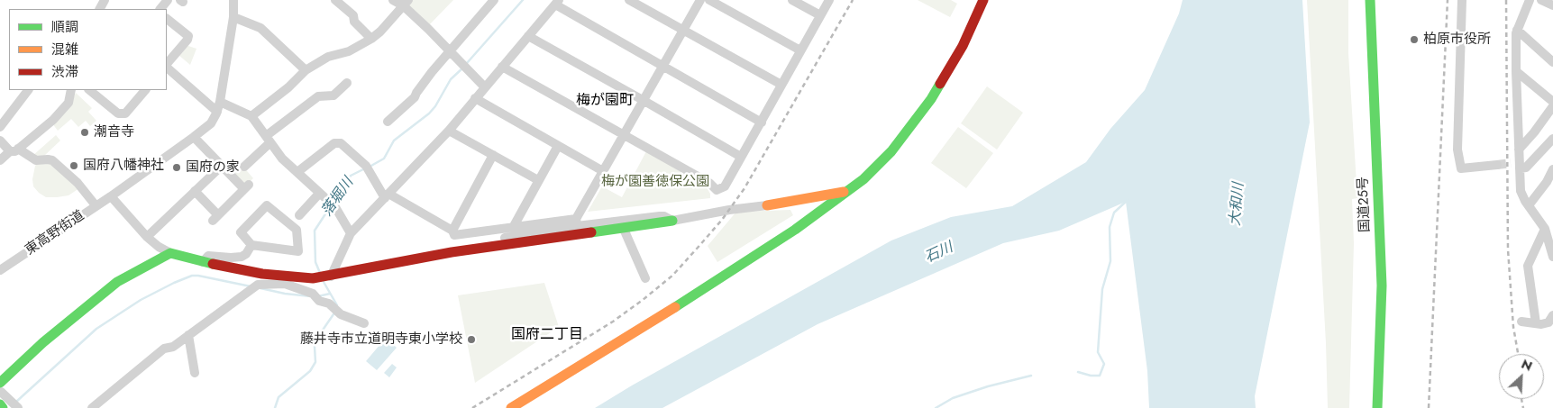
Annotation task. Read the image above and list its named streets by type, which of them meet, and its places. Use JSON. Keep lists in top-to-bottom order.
{
  "streets": {
    "main road": ["国道25号"],
    "street": ["東高野街道"]
  },
  "districts": ["梅が園町", "国府二丁目"],
  "water": ["落堀川", "大和川", "石川"],
  "parks": ["梅が園善徳保公園"],
  "places": [
    "柏原市役所",
    "潮音寺",
    "国府八幡神社",
    "国府の家",
    "藤井寺市立道明寺東小学校"
  ],
  "legend": ["順調", "混雑", "渋滞"],
  "north": "top right"
}
